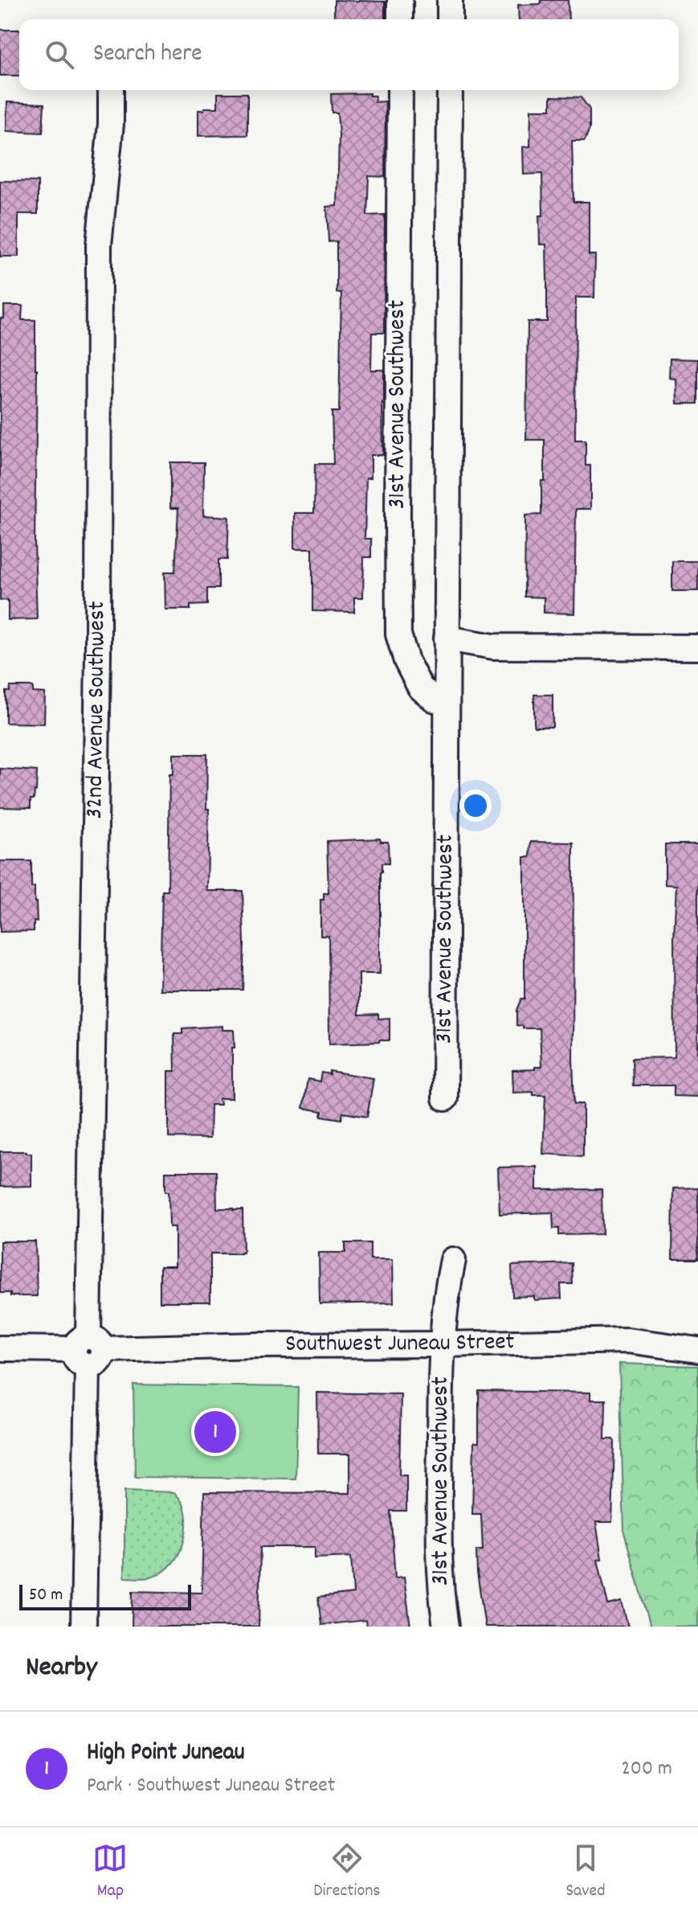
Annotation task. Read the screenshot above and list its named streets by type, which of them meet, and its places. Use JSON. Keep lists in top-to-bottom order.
{
  "streets": {
    "street": ["31st Avenue Southwest", "32nd Avenue Southwest", "Southwest Juneau Street"]
  },
  "crossings": [
    ["31st Avenue Southwest", "Southwest Juneau Street"],
    ["32nd Avenue Southwest", "Southwest Juneau Street"]
  ],
  "scale_bar": "50 m",
  "page": {
    "search": "Search here",
    "pins": "1",
    "scale": "50 m",
    "heading": "Nearby",
    "list": [
      {
        "mark": "1",
        "name": "High Point Juneau",
        "note": "Park · Southwest Juneau Street",
        "value": "200 m"
      }
    ],
    "nav": ["Map", "Directions", "Saved"]
  }
}
